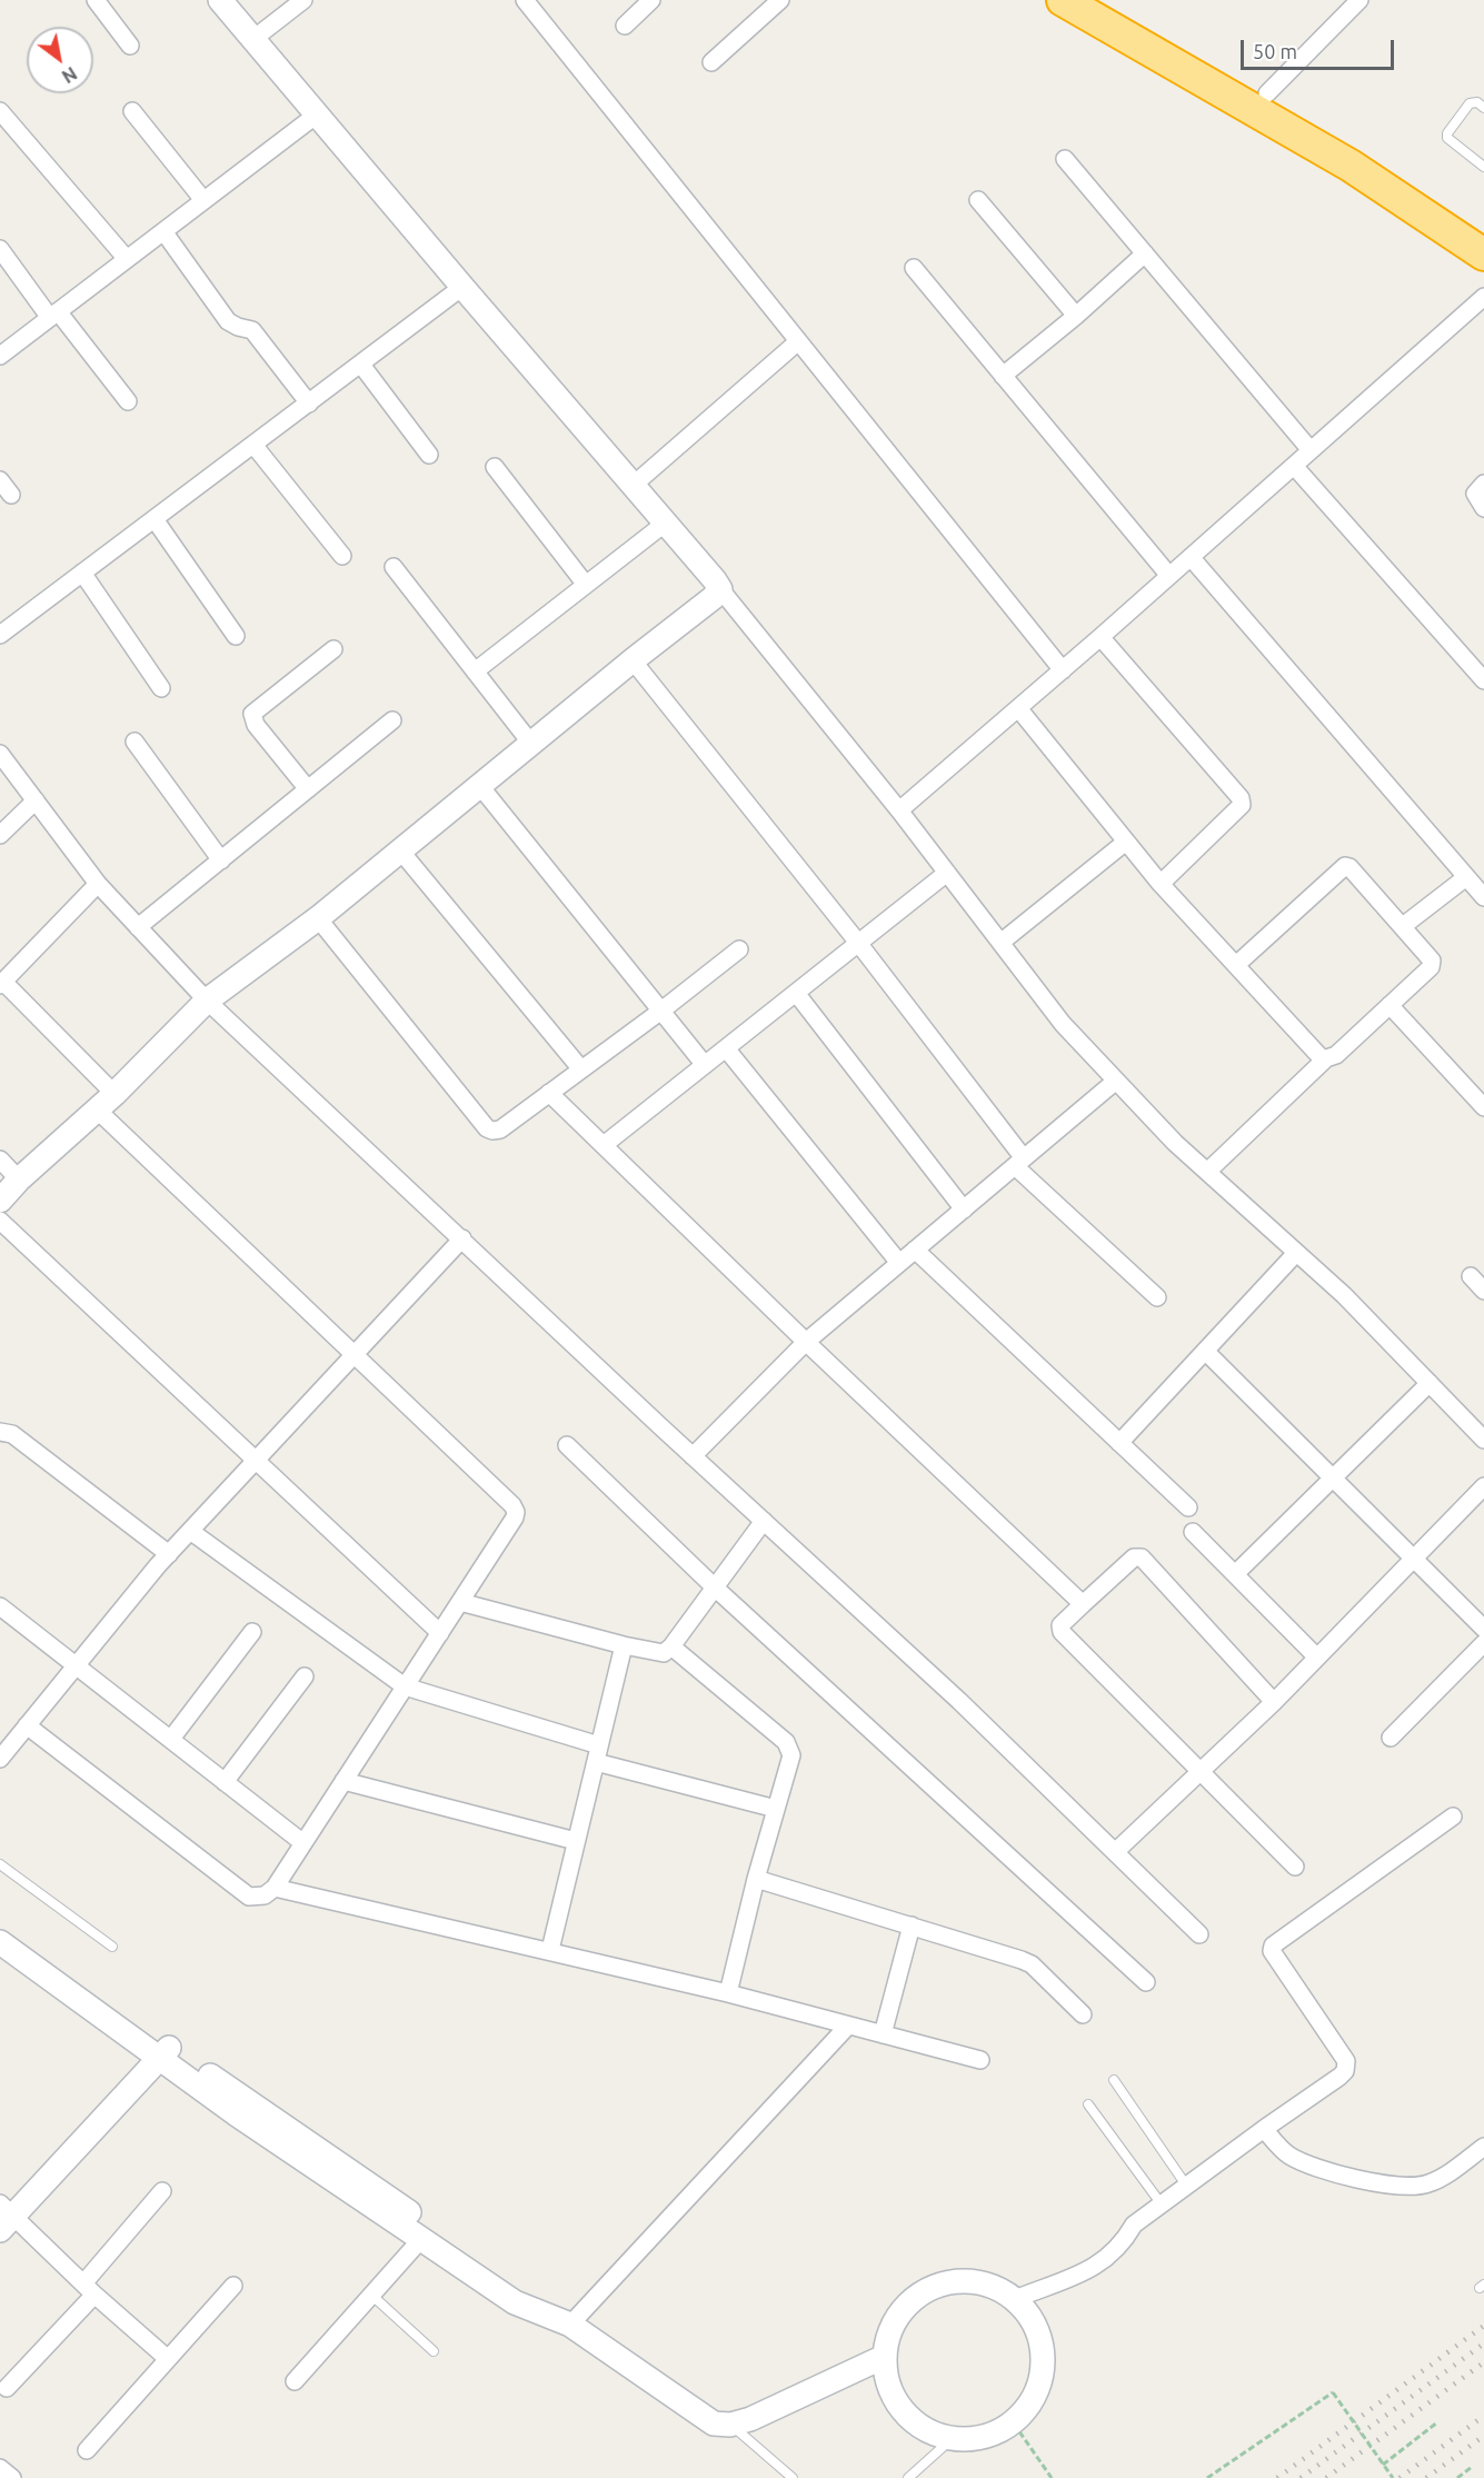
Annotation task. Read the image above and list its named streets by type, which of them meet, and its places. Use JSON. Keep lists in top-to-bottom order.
{
  "scale_bar": "50 m",
  "north": "bottom right"
}
